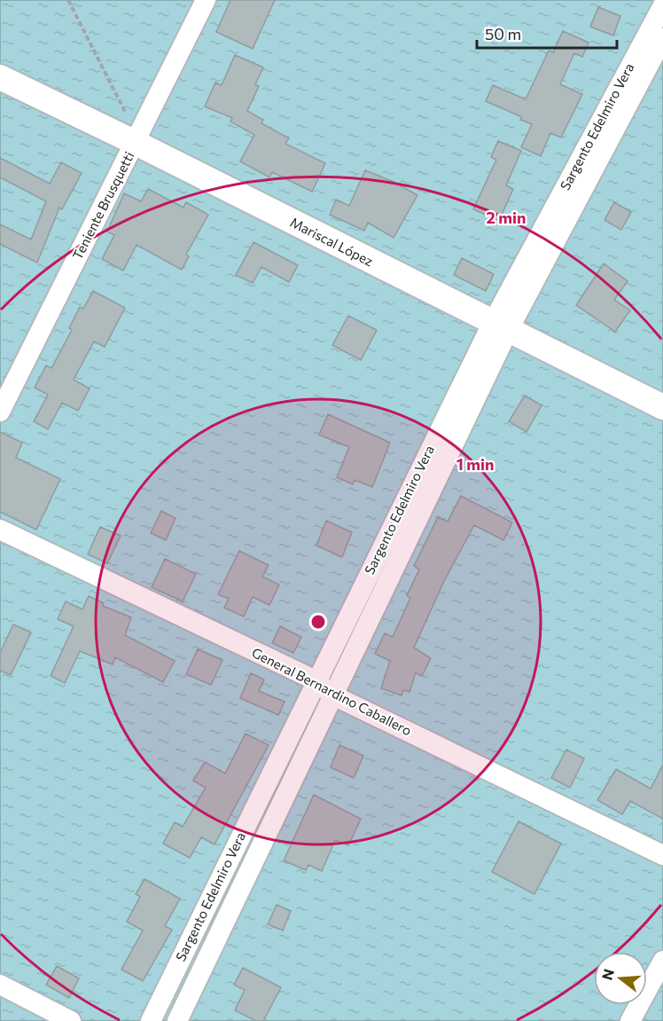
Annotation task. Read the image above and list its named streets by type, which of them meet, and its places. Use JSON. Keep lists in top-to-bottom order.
{
  "streets": {
    "main road": ["Mariscal López"],
    "street": ["Sargento Edelmiro Vera", "Teniente Brusquetti", "General Bernardino Caballero"]
  },
  "crossings": [
    ["Sargento Edelmiro Vera", "Mariscal López"],
    ["Sargento Edelmiro Vera", "General Bernardino Caballero"],
    ["Teniente Brusquetti", "Mariscal López"]
  ],
  "scale_bar": "50 m",
  "north": "left",
  "rings": ["2 min", "1 min"]
}
